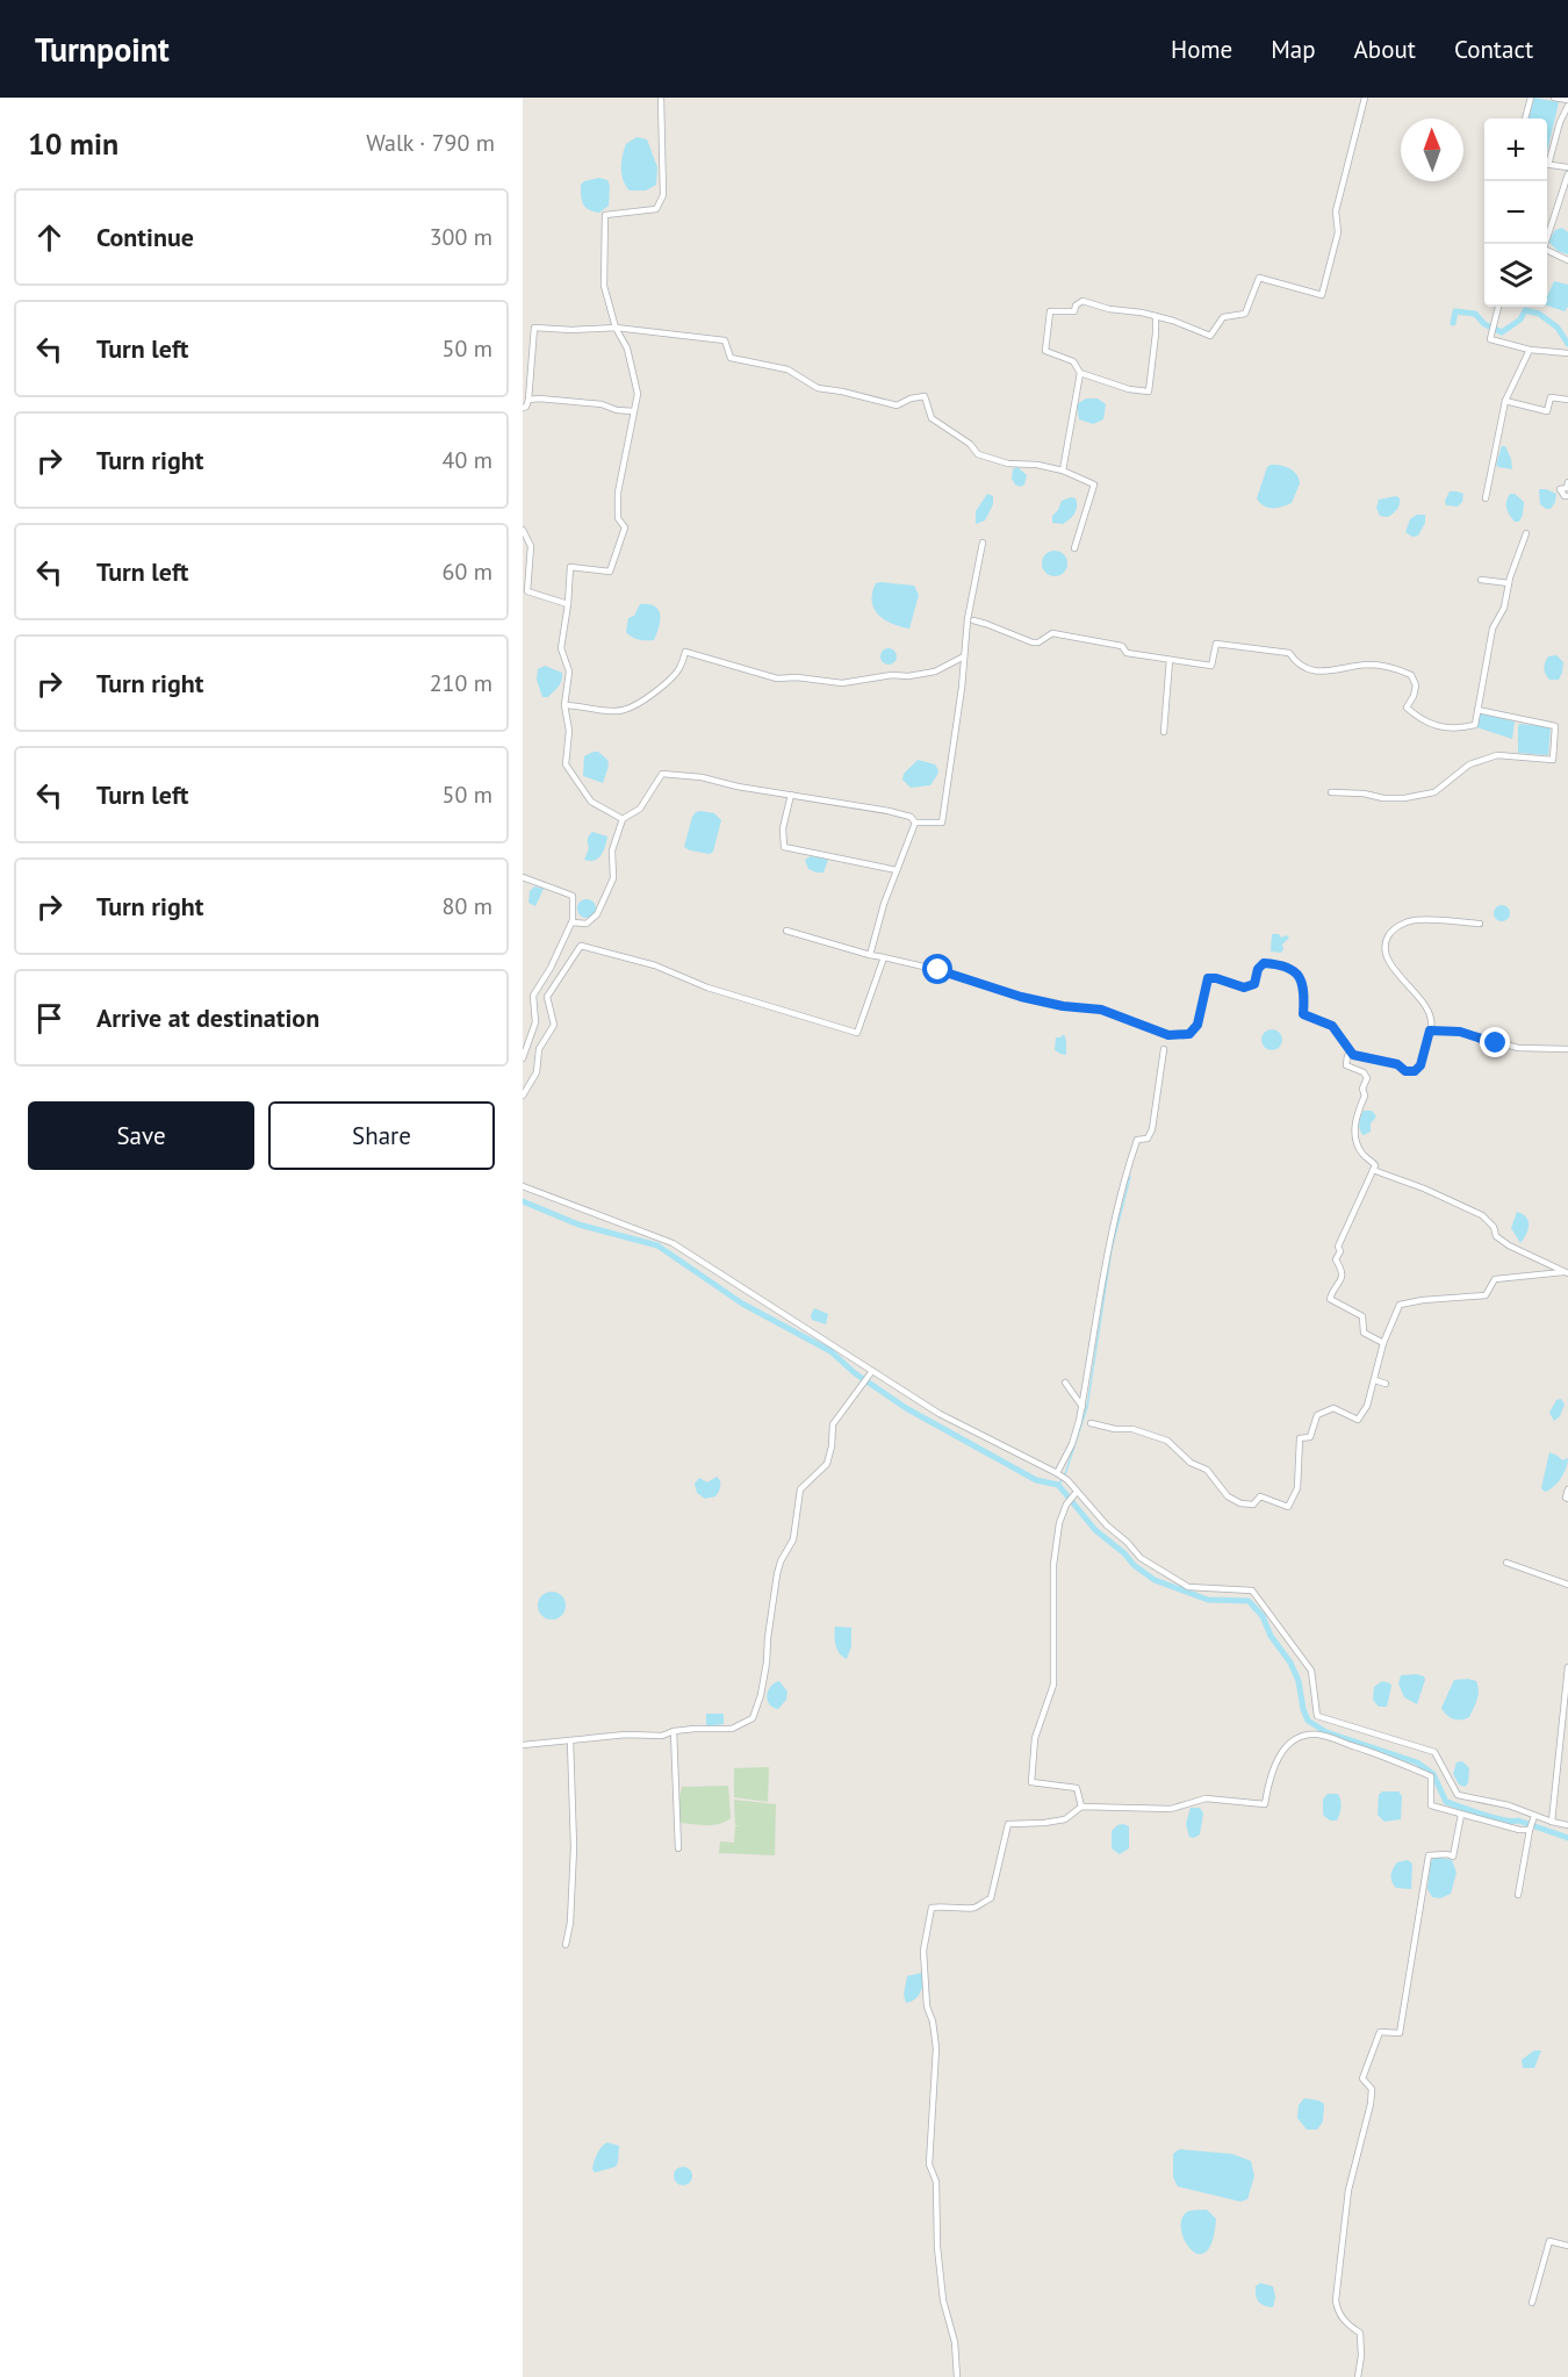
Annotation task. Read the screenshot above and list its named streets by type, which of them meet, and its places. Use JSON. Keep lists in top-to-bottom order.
{
  "north": "top",
  "page": {
    "header": "Turnpoint",
    "nav": [
      "Home",
      "Map",
      "About",
      "Contact"
    ],
    "heading": ["10 min", "Walk · 790 m"],
    "map_buttons": ["+", "−"],
    "list": [
      ["Continue", "300 m"],
      ["Turn left", "50 m"],
      ["Turn right", "40 m"],
      ["Turn left", "60 m"],
      ["Turn right", "210 m"],
      ["Turn left", "50 m"],
      ["Turn right", "80 m"],
      "Arrive at destination"
    ],
    "buttons": ["Save", "Share"]
  }
}
